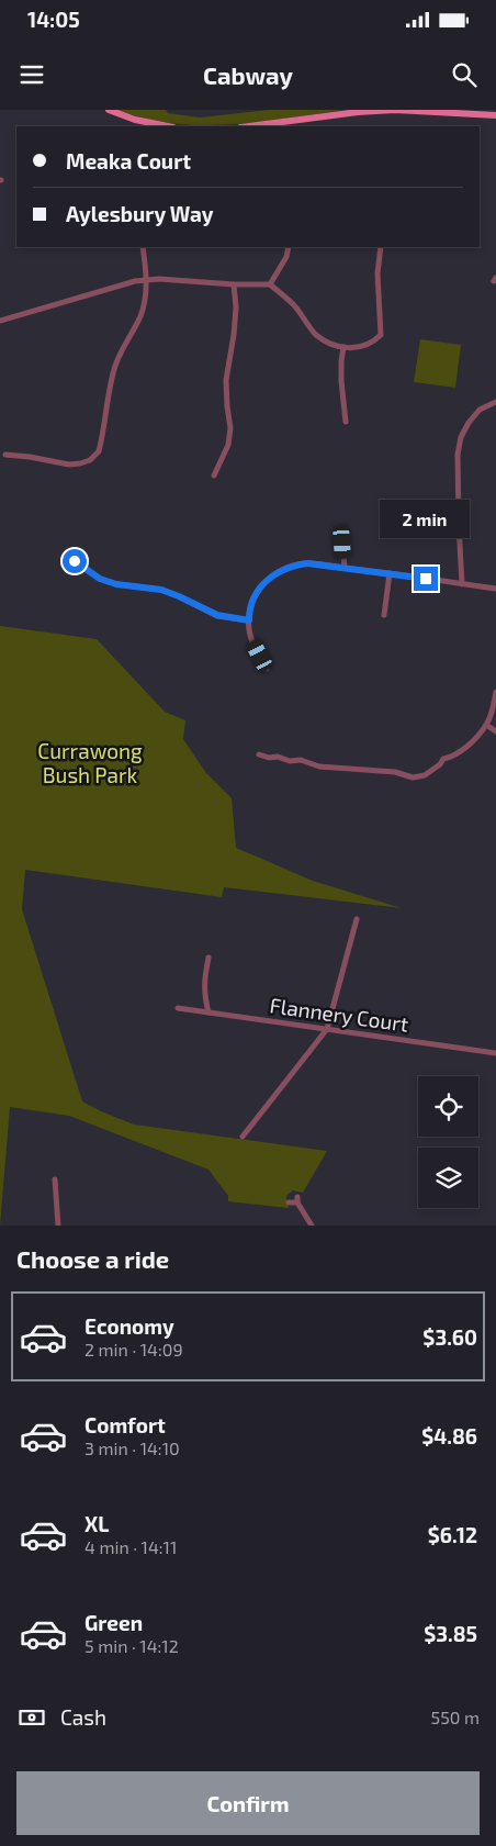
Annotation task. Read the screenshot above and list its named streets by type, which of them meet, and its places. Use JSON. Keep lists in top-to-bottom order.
{
  "streets": {
    "street": ["Flannery Court"]
  },
  "parks": ["Currawong Bush Park"],
  "page": {
    "status": "14:05",
    "header": "Cabway",
    "banner": ["Meaka Court", "Aylesbury Way"],
    "bubble": "2 min",
    "heading": "Choose a ride",
    "list": [
      {
        "name": "Economy",
        "note": "2 min · 14:09",
        "value": "$3.60"
      },
      {
        "name": "Comfort",
        "note": "3 min · 14:10",
        "value": "$4.86"
      },
      {
        "name": "XL",
        "note": "4 min · 14:11",
        "value": "$6.12"
      },
      {
        "name": "Green",
        "note": "5 min · 14:12",
        "value": "$3.85"
      }
    ],
    "pay": ["Cash", "550 m"],
    "buttons": "Confirm"
  }
}
